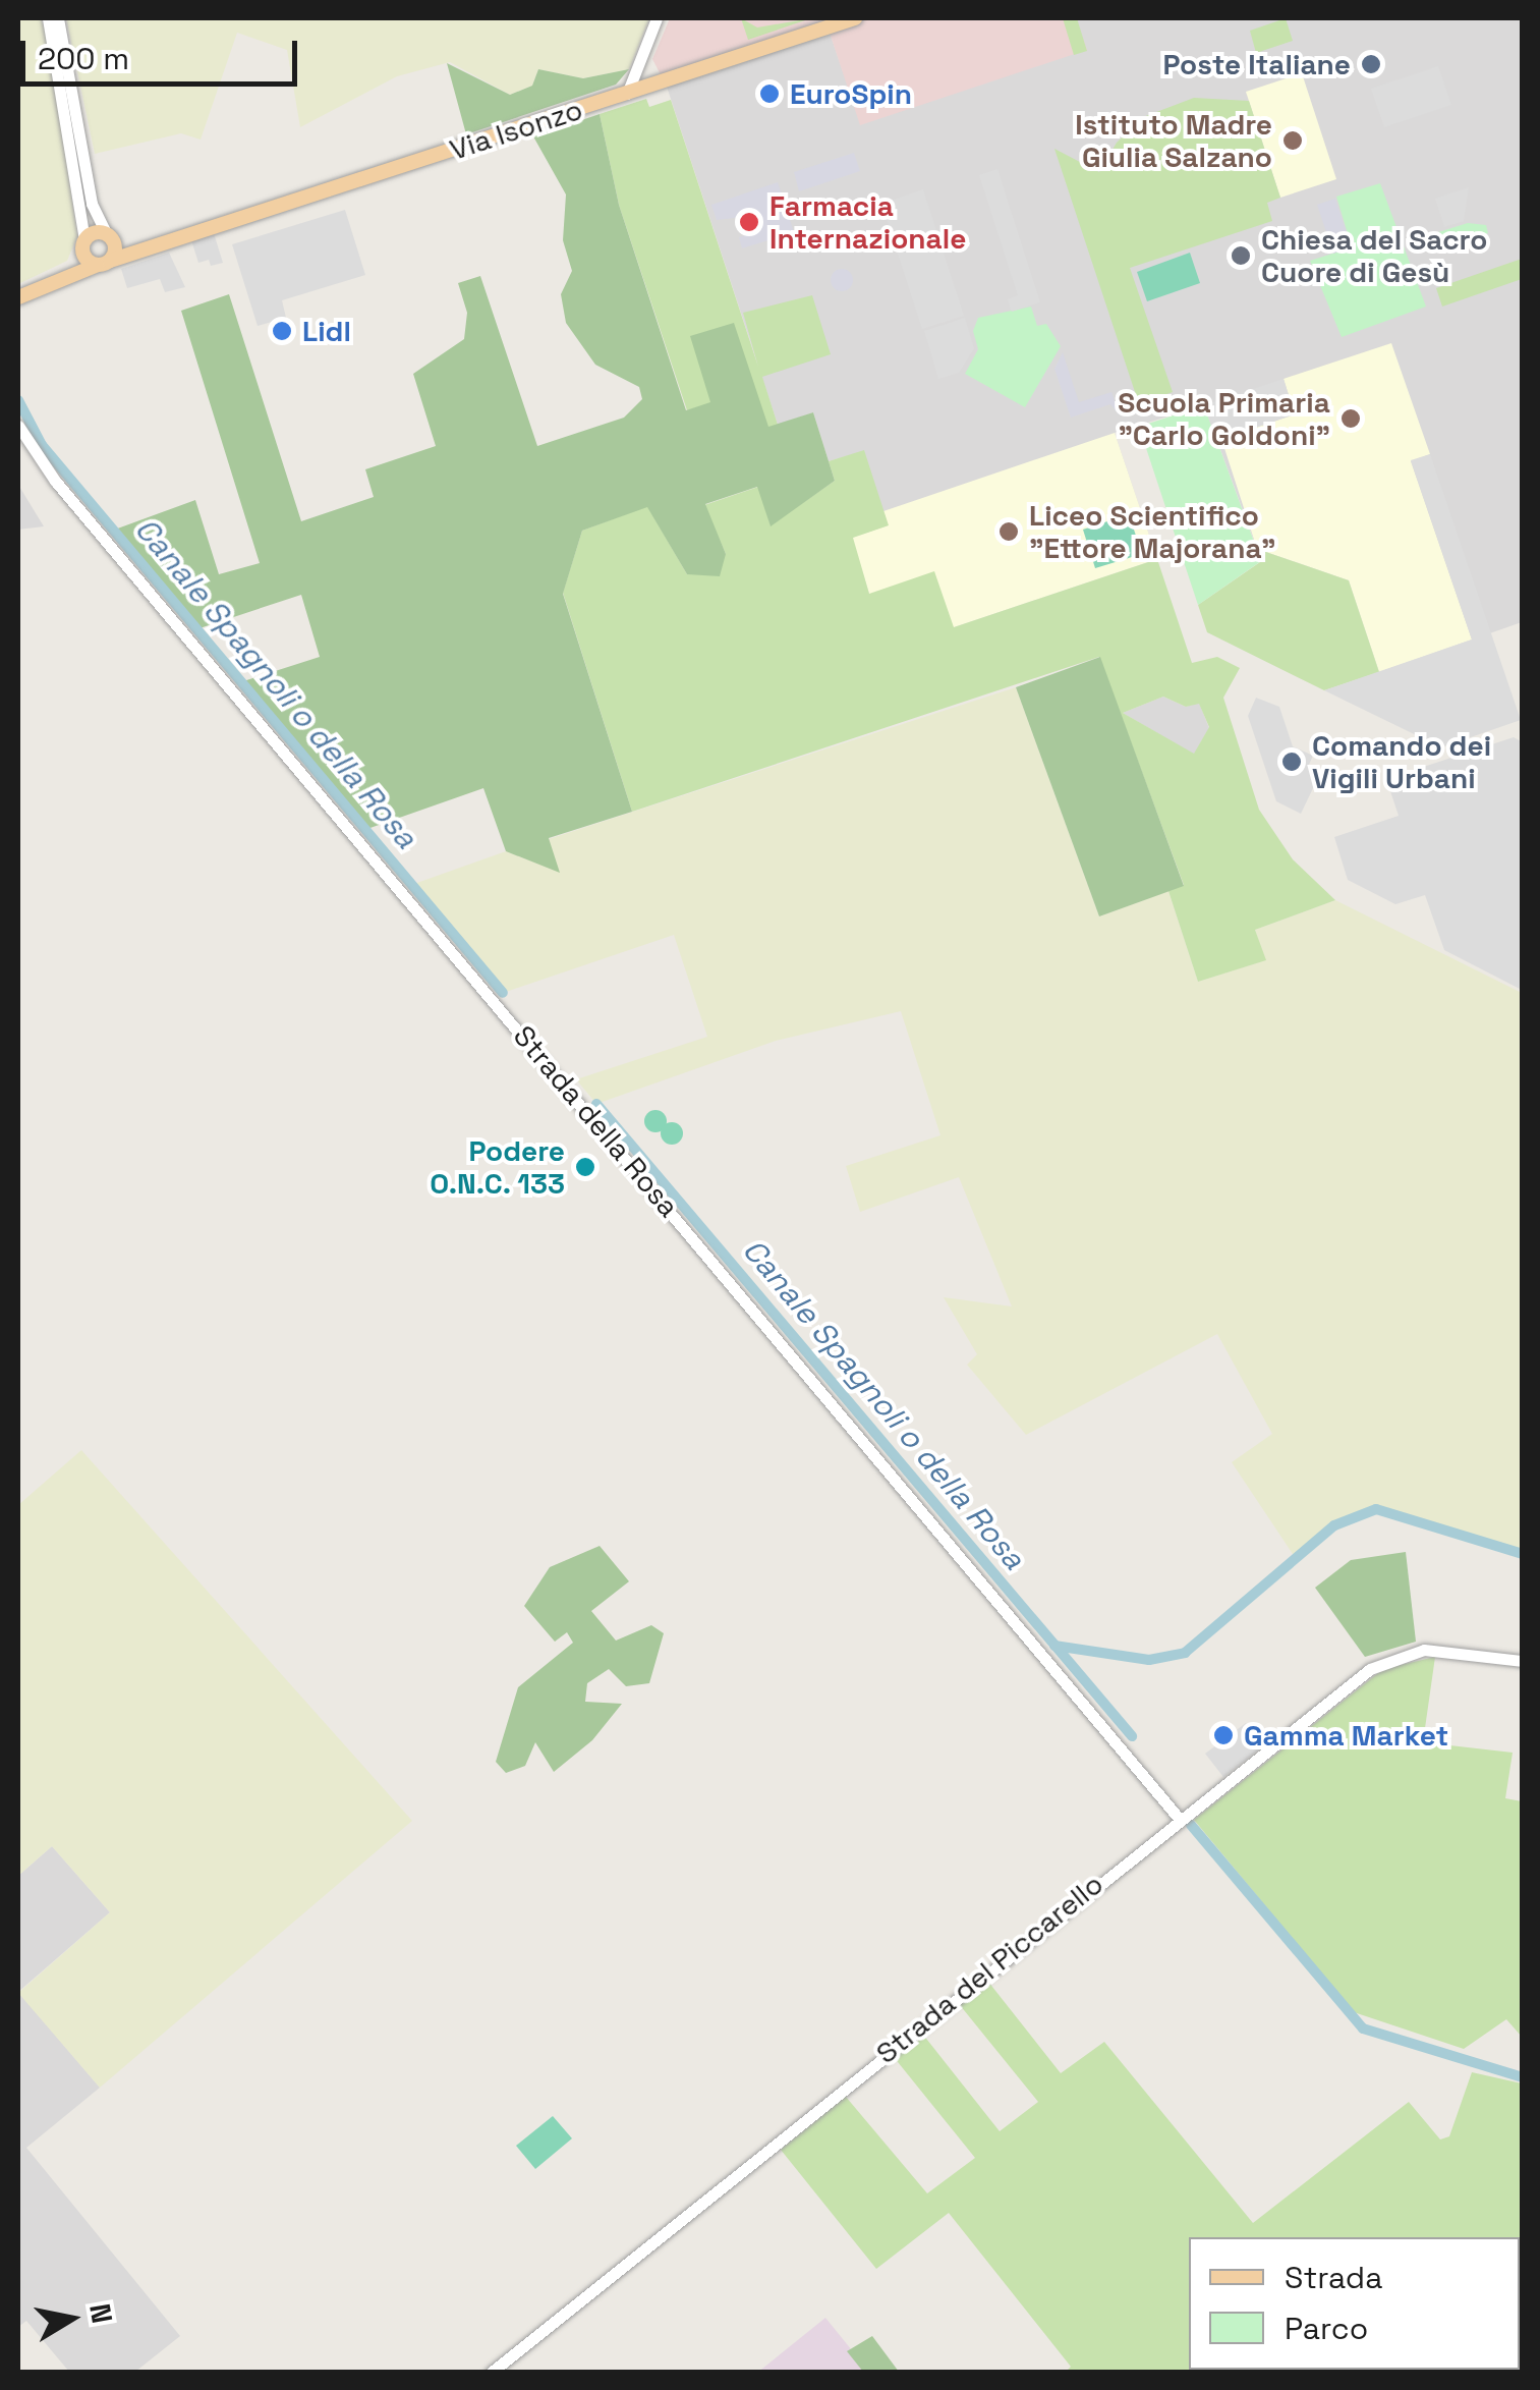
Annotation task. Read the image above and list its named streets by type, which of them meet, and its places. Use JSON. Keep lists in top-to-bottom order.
{
  "streets": {
    "main road": ["Via Isonzo"],
    "street": ["Strada della Rosa", "Strada del Piccarello"]
  },
  "crossings": [
    ["Strada della Rosa", "Strada del Piccarello"]
  ],
  "water": ["Canale Spagnoli o della Rosa"],
  "places": [
    "Poste Italiane",
    "EuroSpin",
    "Istituto Madre Giulia Salzano",
    "Farmacia Internazionale",
    "Chiesa del Sacro Cuore di Gesù",
    "Lidl",
    "Scuola Primaria \"Carlo Goldoni\"",
    "Liceo Scientifico \"Ettore Majorana\"",
    "Comando dei Vigili Urbani",
    "Podere O.N.C. 133",
    "Gamma Market"
  ],
  "legend": ["Strada", "Parco"],
  "scale_bar": "200 m",
  "north": "right"
}
